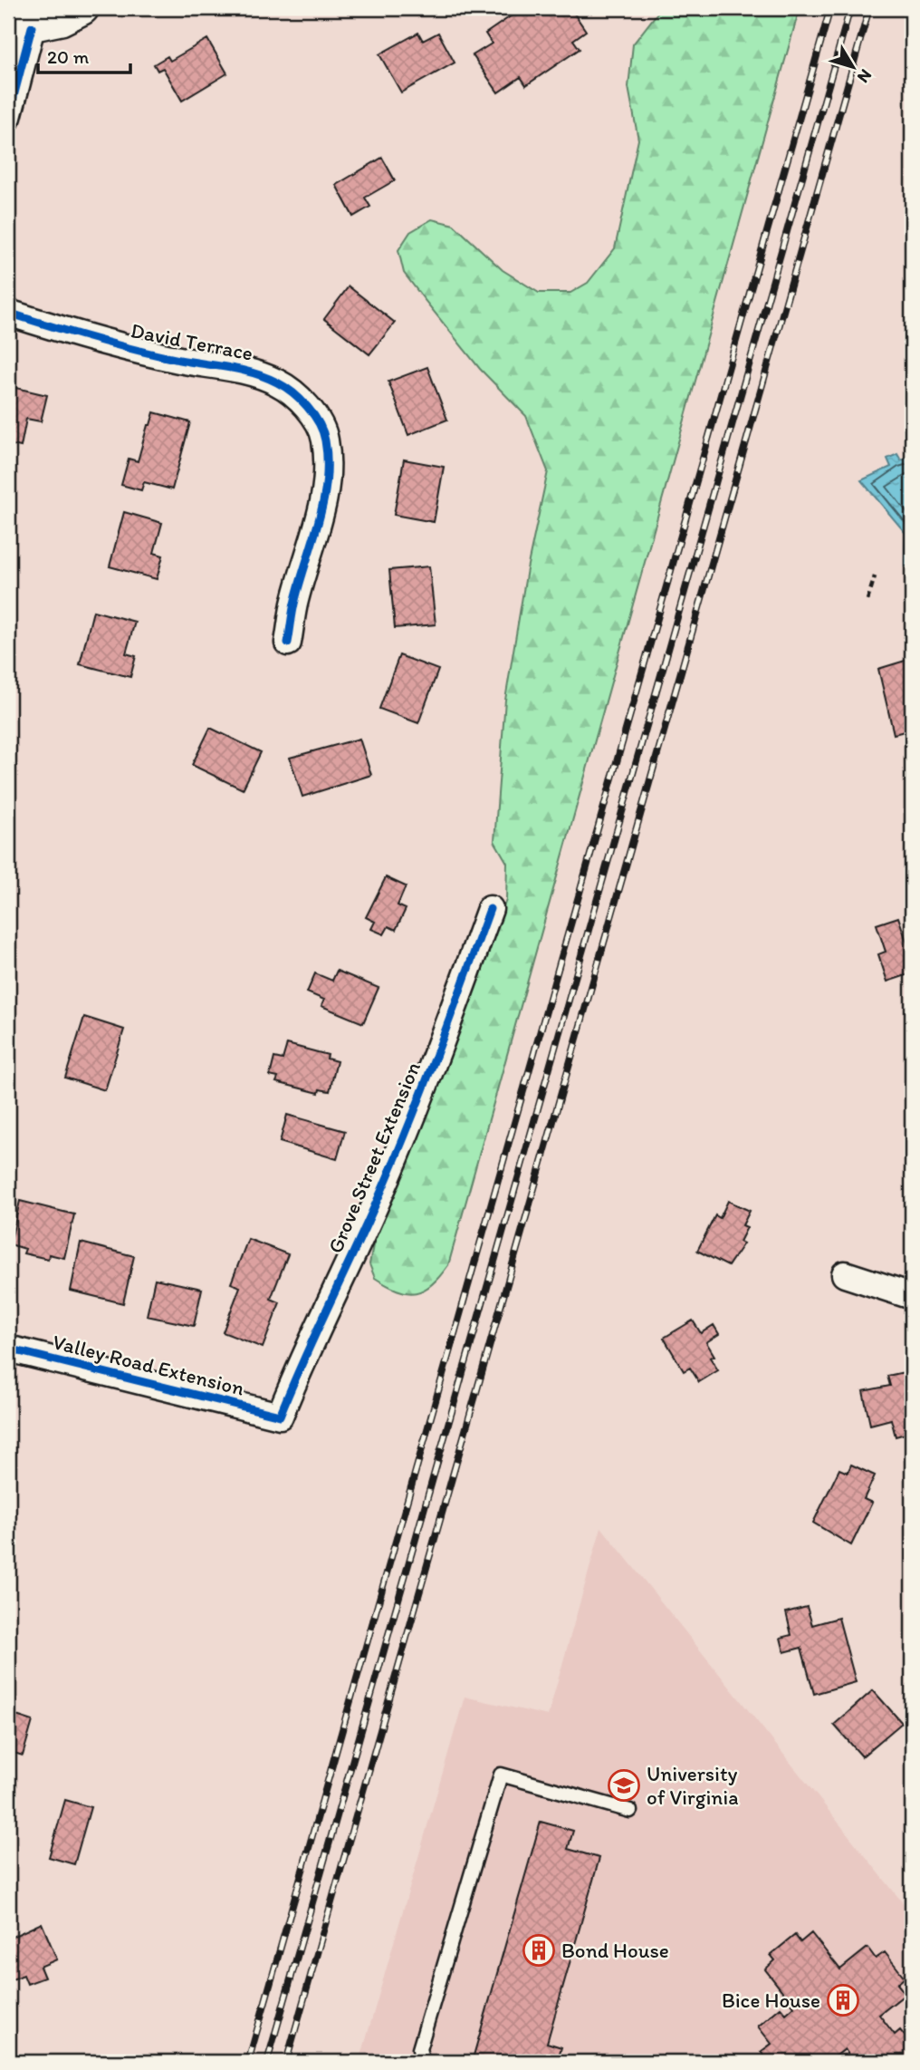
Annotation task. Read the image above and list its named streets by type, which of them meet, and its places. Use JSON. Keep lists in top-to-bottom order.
{
  "streets": {
    "street": ["David Terrace", "Grove Street Extension", "Valley Road Extension"]
  },
  "crossings": [
    ["Grove Street Extension", "Valley Road Extension"]
  ],
  "places": {
    "school or university": ["University of Virginia"],
    "building": ["Bond House", "Bice House"]
  },
  "scale_bar": "20 m",
  "north": "bottom right"
}
